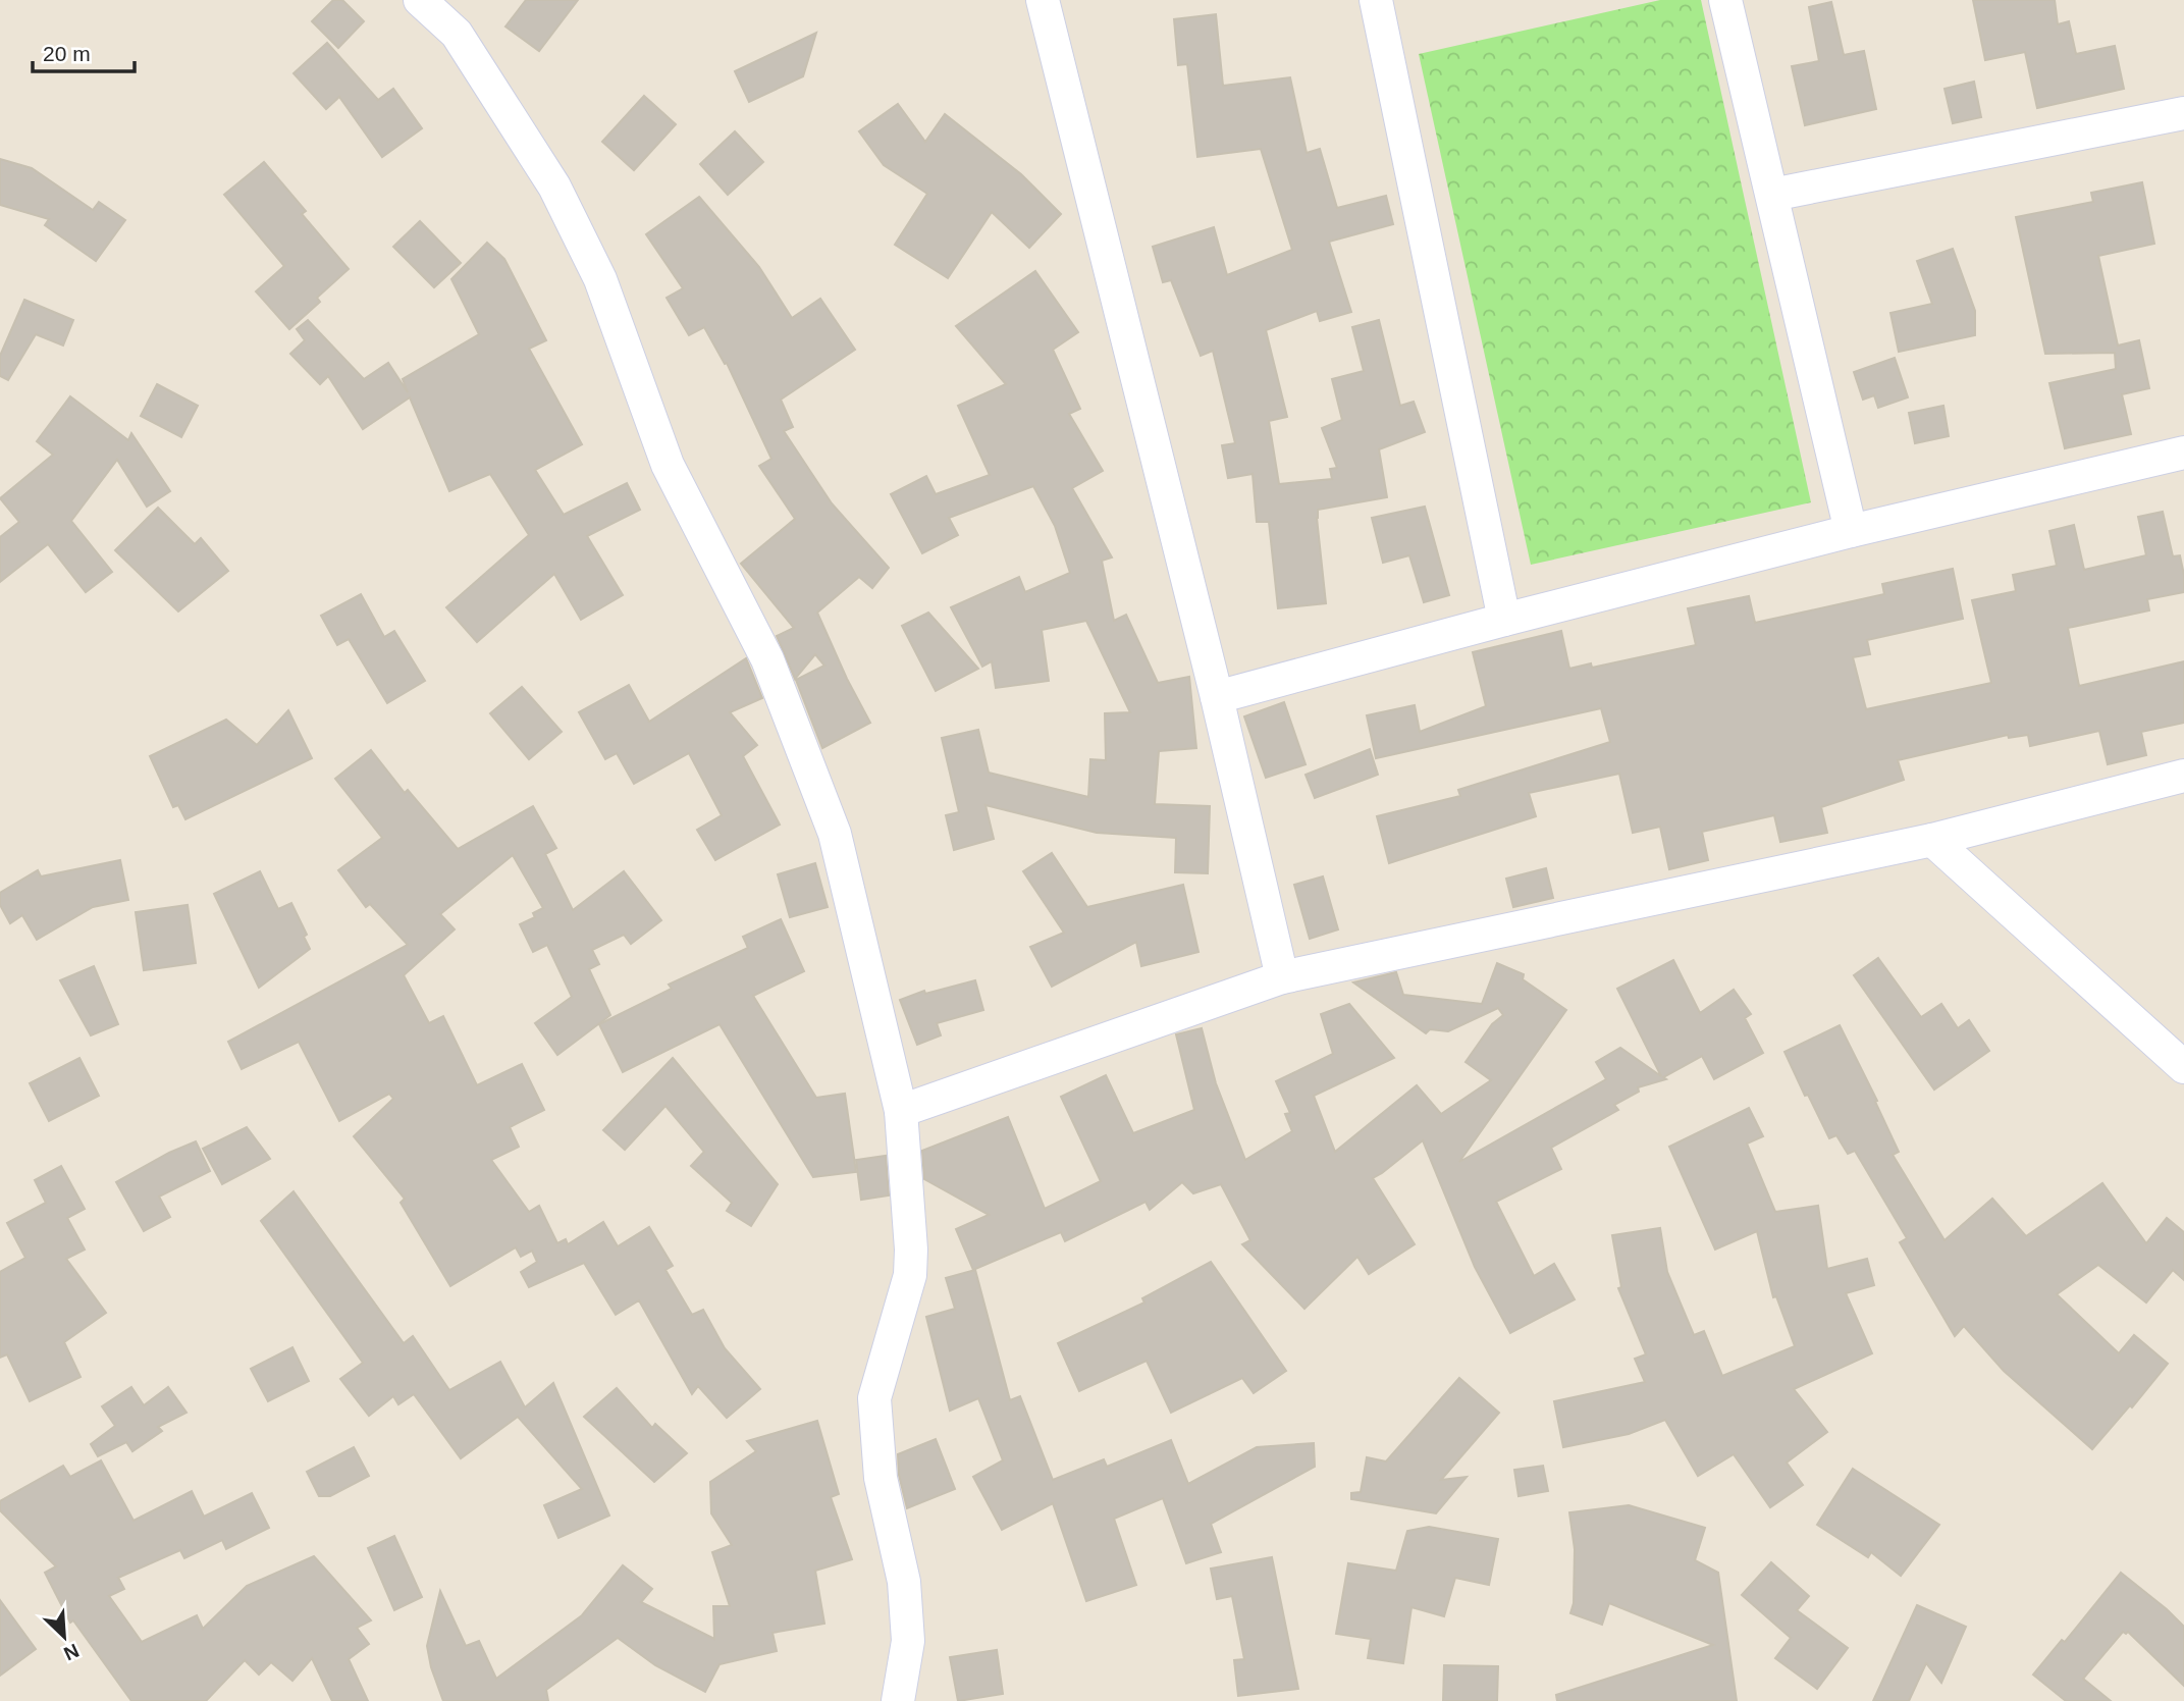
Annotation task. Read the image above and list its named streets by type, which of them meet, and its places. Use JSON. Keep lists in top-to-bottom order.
{
  "scale_bar": "20 m",
  "north": "bottom right"
}
